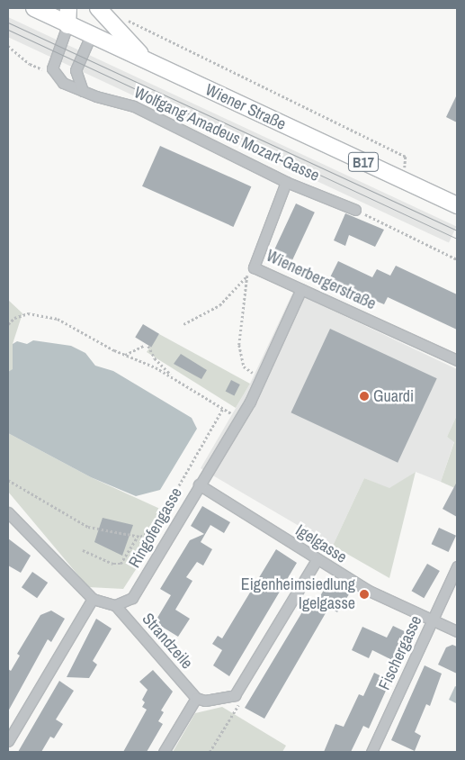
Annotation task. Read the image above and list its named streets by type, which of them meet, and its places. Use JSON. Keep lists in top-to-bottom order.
{
  "streets": {
    "main road": ["Wiener Straße", "B17"],
    "street": [
      "Wolfgang Amadeus Mozart-Gasse",
      "Wienerbergerstraße",
      "Ringofengasse",
      "Igelgasse",
      "Strandzeile",
      "Fischergasse"
    ]
  },
  "crossings": [
    ["Wolfgang Amadeus Mozart-Gasse", "Wienerbergerstraße"],
    ["Wienerbergerstraße", "Ringofengasse"],
    ["Ringofengasse", "Igelgasse"],
    ["Ringofengasse", "Strandzeile"],
    ["Igelgasse", "Fischergasse"]
  ],
  "places": ["Guardi", "Eigenheimsiedlung Igelgasse"]
}
